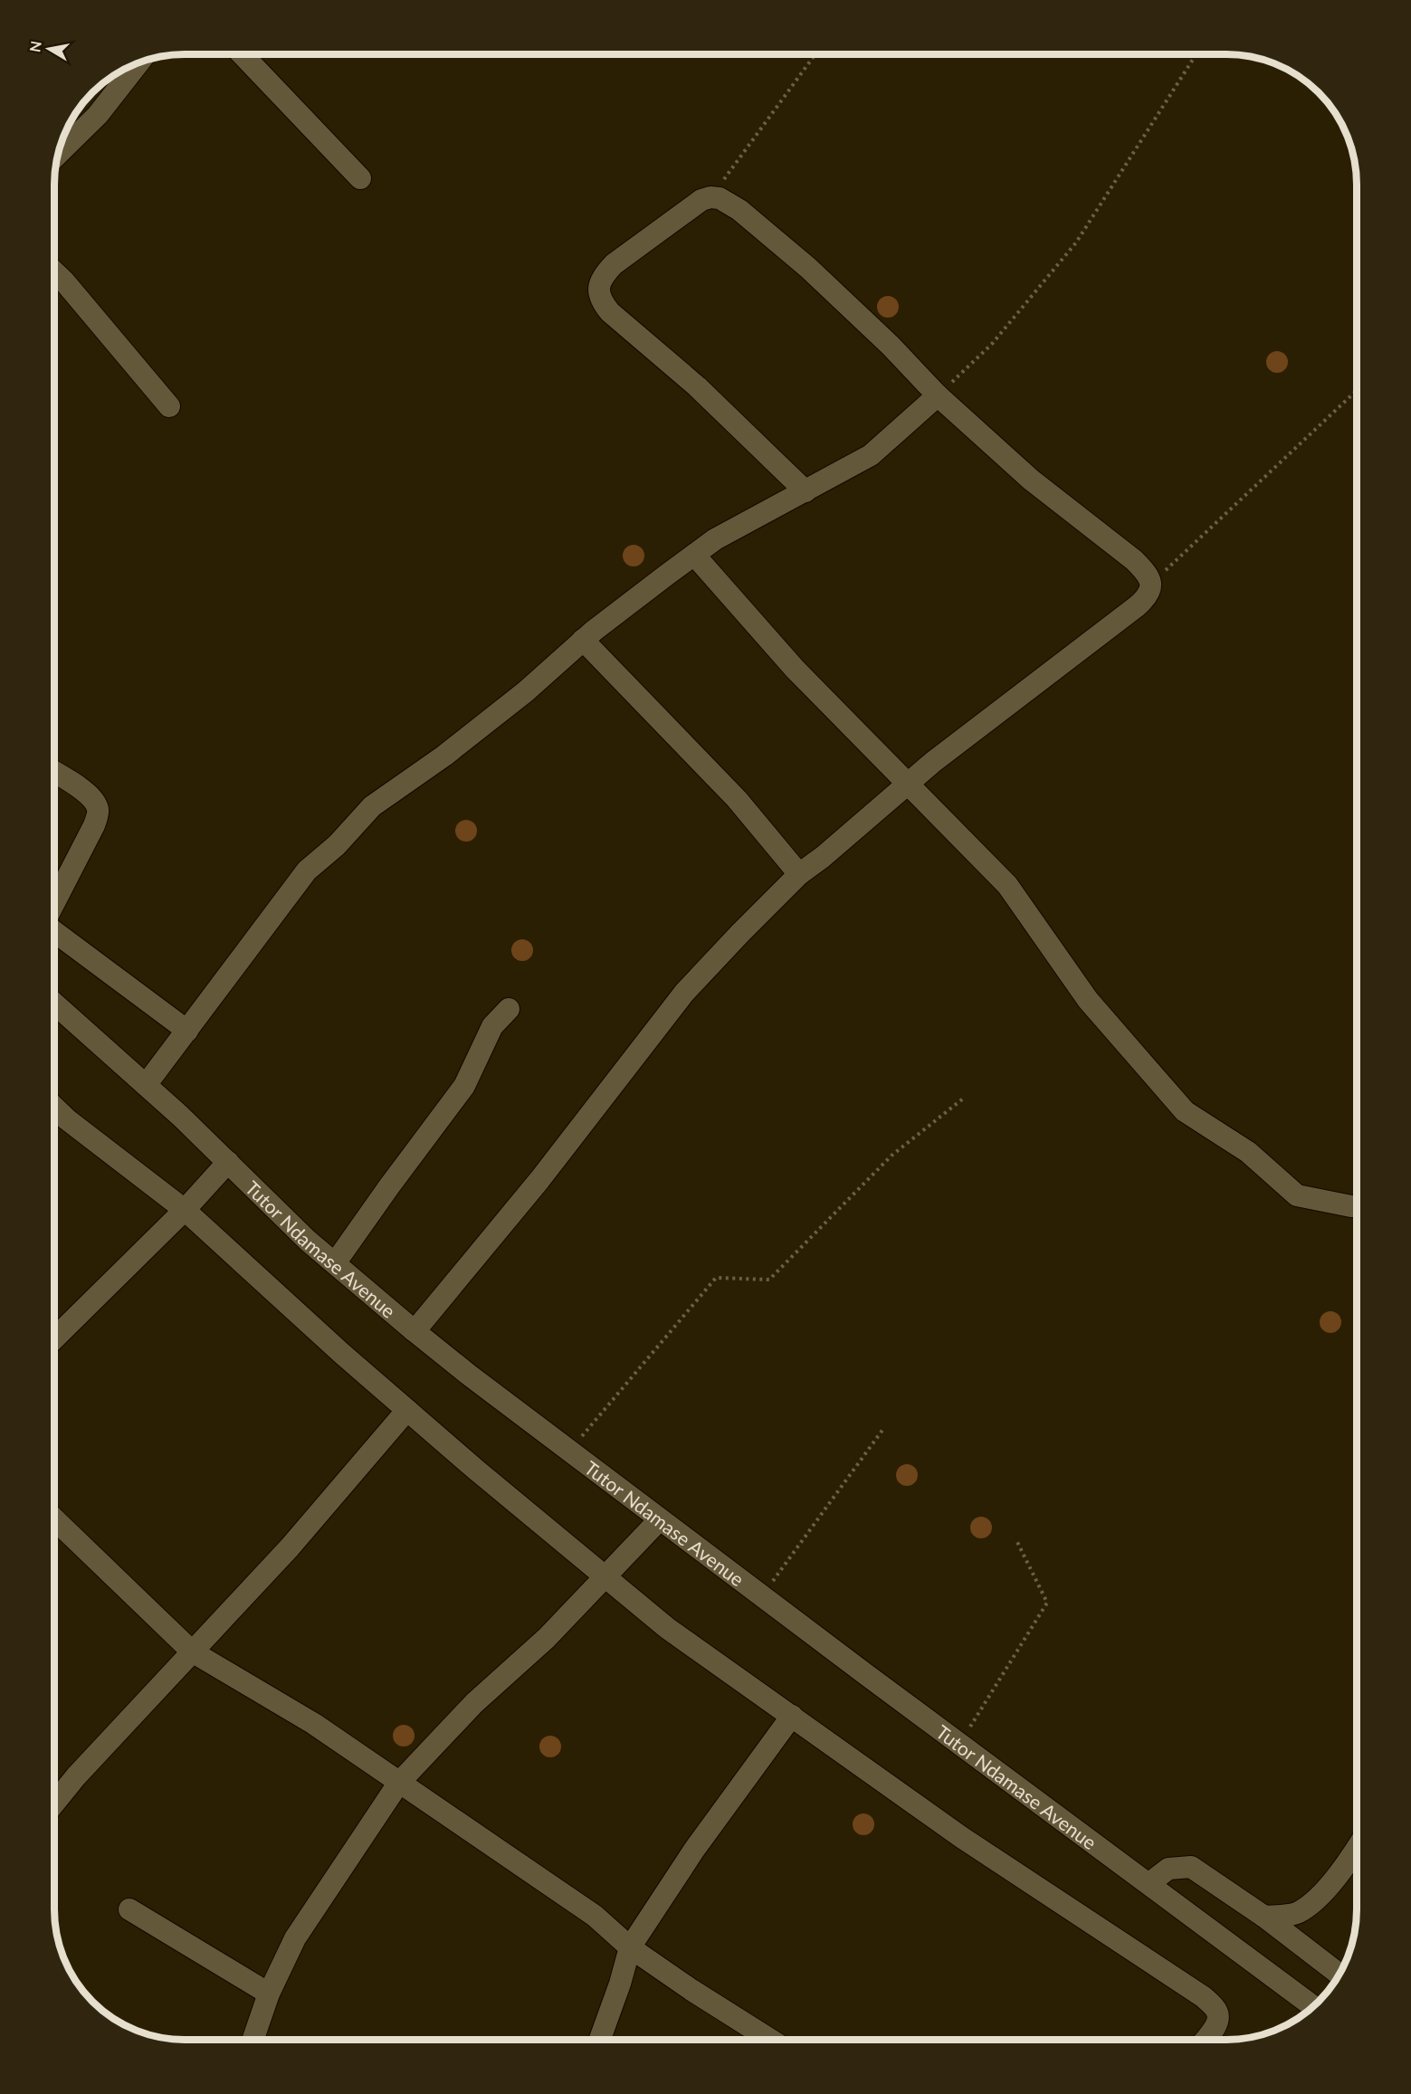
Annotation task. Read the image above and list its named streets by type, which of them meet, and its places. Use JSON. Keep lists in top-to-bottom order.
{
  "streets": {
    "street": ["Tutor Ndamase Avenue"]
  },
  "north": "left"
}
